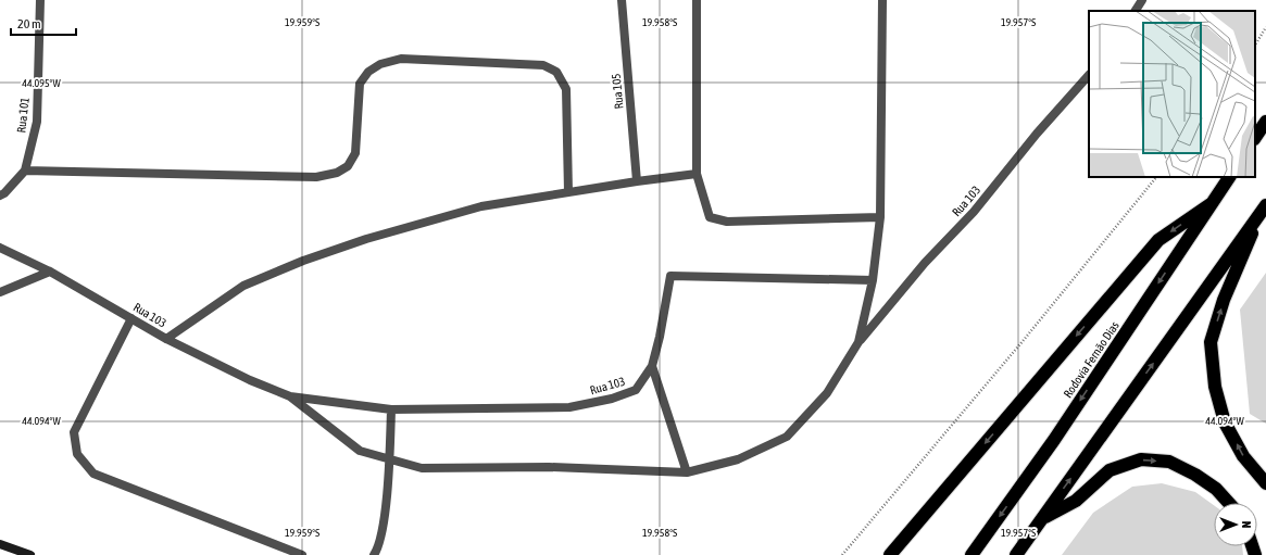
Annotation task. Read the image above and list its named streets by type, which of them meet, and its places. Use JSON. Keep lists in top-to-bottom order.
{
  "streets": {
    "highway": ["Rodovia Fernão Dias"],
    "lane": ["Rua 105", "Rua 101", "Rua 103"]
  },
  "scale_bar": "20 m",
  "north": "right",
  "coordinates": [
    "19.959°S",
    "19.958°S",
    "19.957°S",
    "44.095°W",
    "44.094°W"
  ]
}
